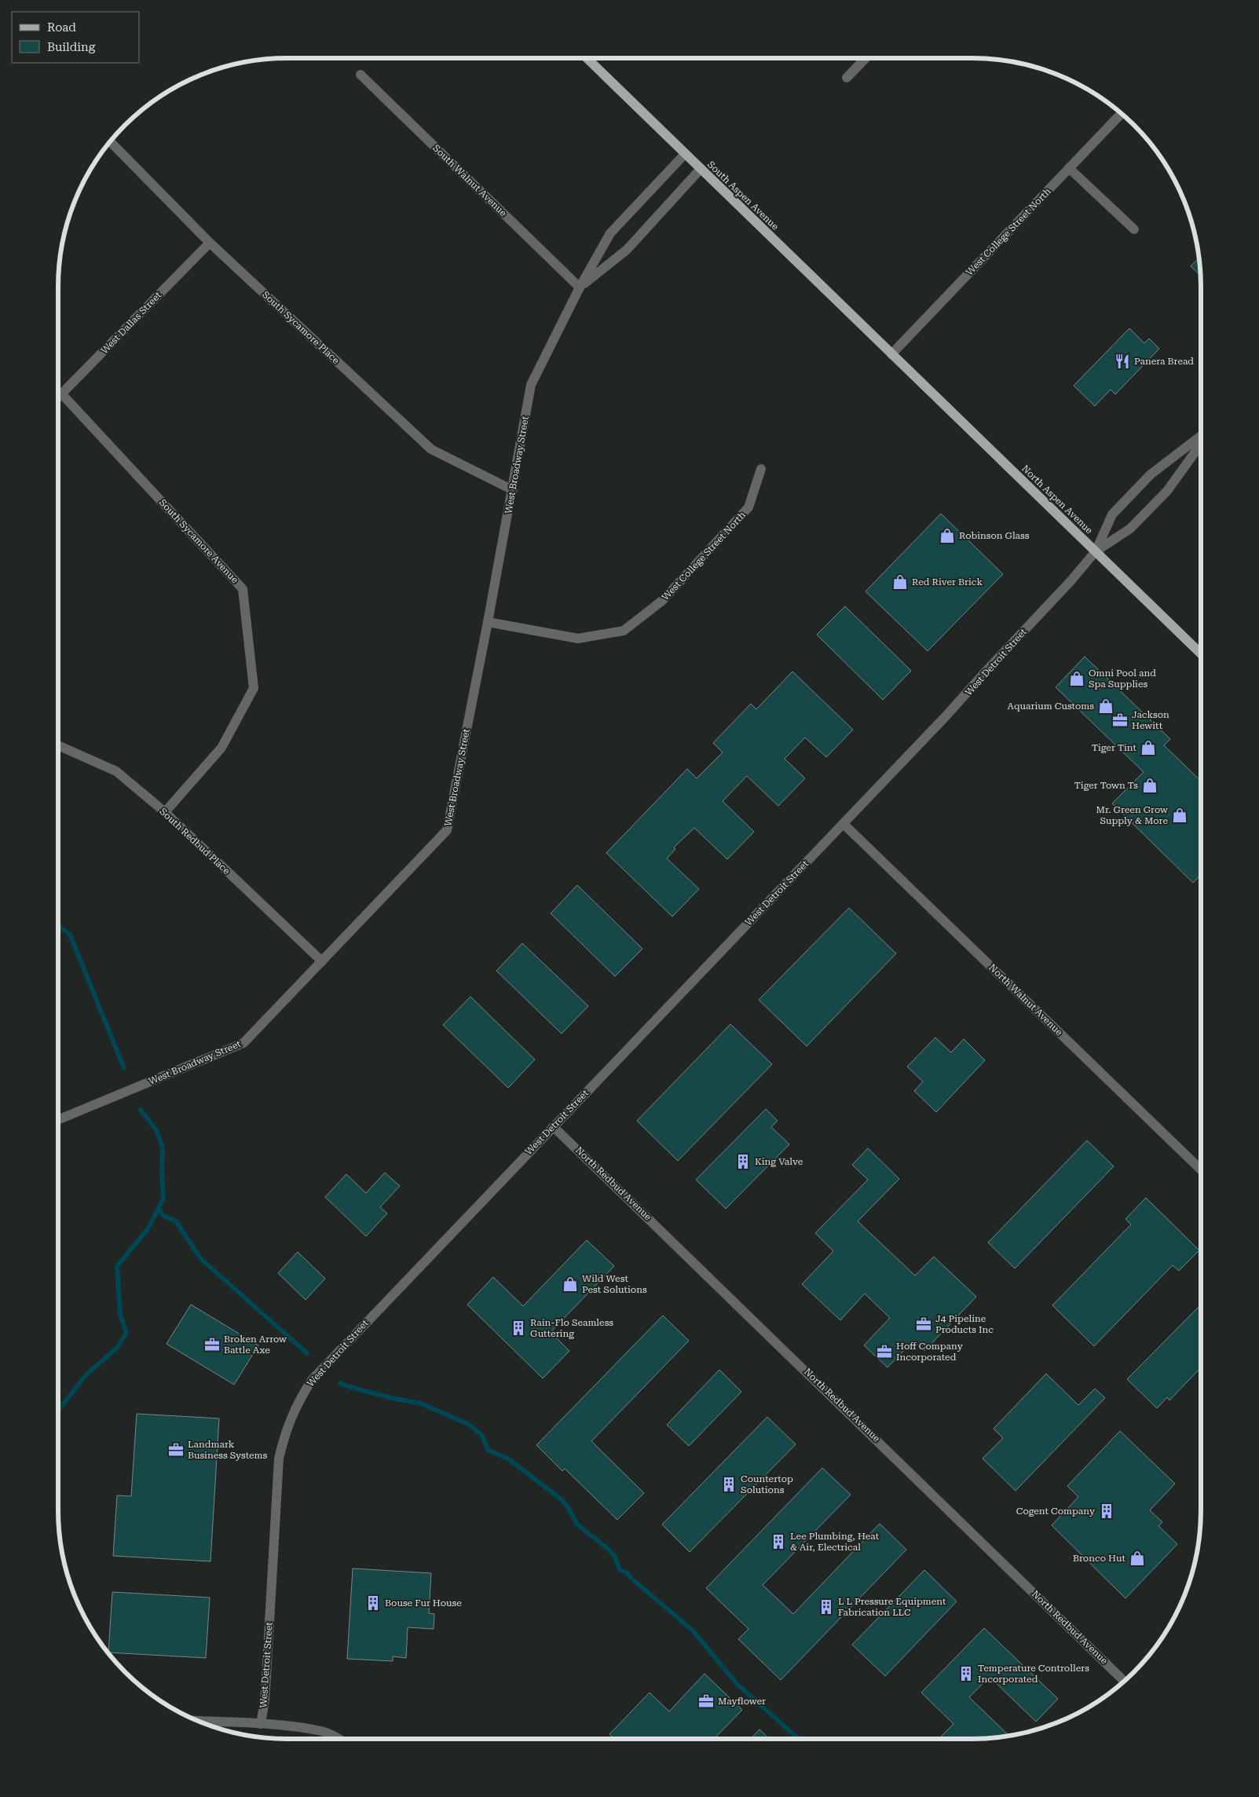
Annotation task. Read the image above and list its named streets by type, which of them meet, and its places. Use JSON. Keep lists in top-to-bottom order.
{
  "streets": {
    "main road": ["South Aspen Avenue", "North Aspen Avenue"],
    "street": [
      "South Walnut Avenue",
      "West College Street North",
      "West Dallas Street",
      "South Sycamore Place",
      "West Broadway Street",
      "South Sycamore Avenue",
      "West Detroit Street",
      "South Redbud Place",
      "North Walnut Avenue",
      "North Redbud Avenue"
    ]
  },
  "crossings": [
    ["South Walnut Avenue", "West Broadway Street"],
    ["South Aspen Avenue", "West College Street North"],
    ["South Aspen Avenue", "West Broadway Street"],
    ["South Aspen Avenue", "North Aspen Avenue"],
    ["West College Street North", "West Broadway Street"],
    ["West College Street North", "North Aspen Avenue"],
    ["West Dallas Street", "South Sycamore Place"],
    ["West Dallas Street", "South Sycamore Avenue"],
    ["South Sycamore Place", "West Broadway Street"],
    ["West Broadway Street", "South Redbud Place"],
    ["North Aspen Avenue", "West Detroit Street"],
    ["South Sycamore Avenue", "South Redbud Place"],
    ["West Detroit Street", "North Walnut Avenue"],
    ["West Detroit Street", "North Redbud Avenue"]
  ],
  "places": {
    "restaurant": ["Panera Bread"],
    "shop": [
      "Robinson Glass",
      "Red River Brick",
      "Omni Pool and Spa Supplies",
      "Aquarium Customs",
      "Tiger Tint",
      "Tiger Town Ts",
      "Mr. Green Grow Supply & More",
      "Wild West Pest Solutions",
      "Bronco Hut"
    ],
    "office": [
      "Jackson Hewitt",
      "J4 Pipeline Products Inc",
      "Broken Arrow Battle Axe",
      "Hoff Company Incorporated",
      "Landmark Business Systems",
      "Mayflower"
    ],
    "building": [
      "King Valve",
      "Rain-Flo Seamless Guttering",
      "Countertop Solutions",
      "Cogent Company",
      "Lee Plumbing, Heat & Air, Electrical",
      "Bouse Fur House",
      "L L Pressure Equipment Fabrication LLC",
      "Temperature Controllers Incorporated"
    ]
  },
  "legend": ["Road", "Building"]
}
